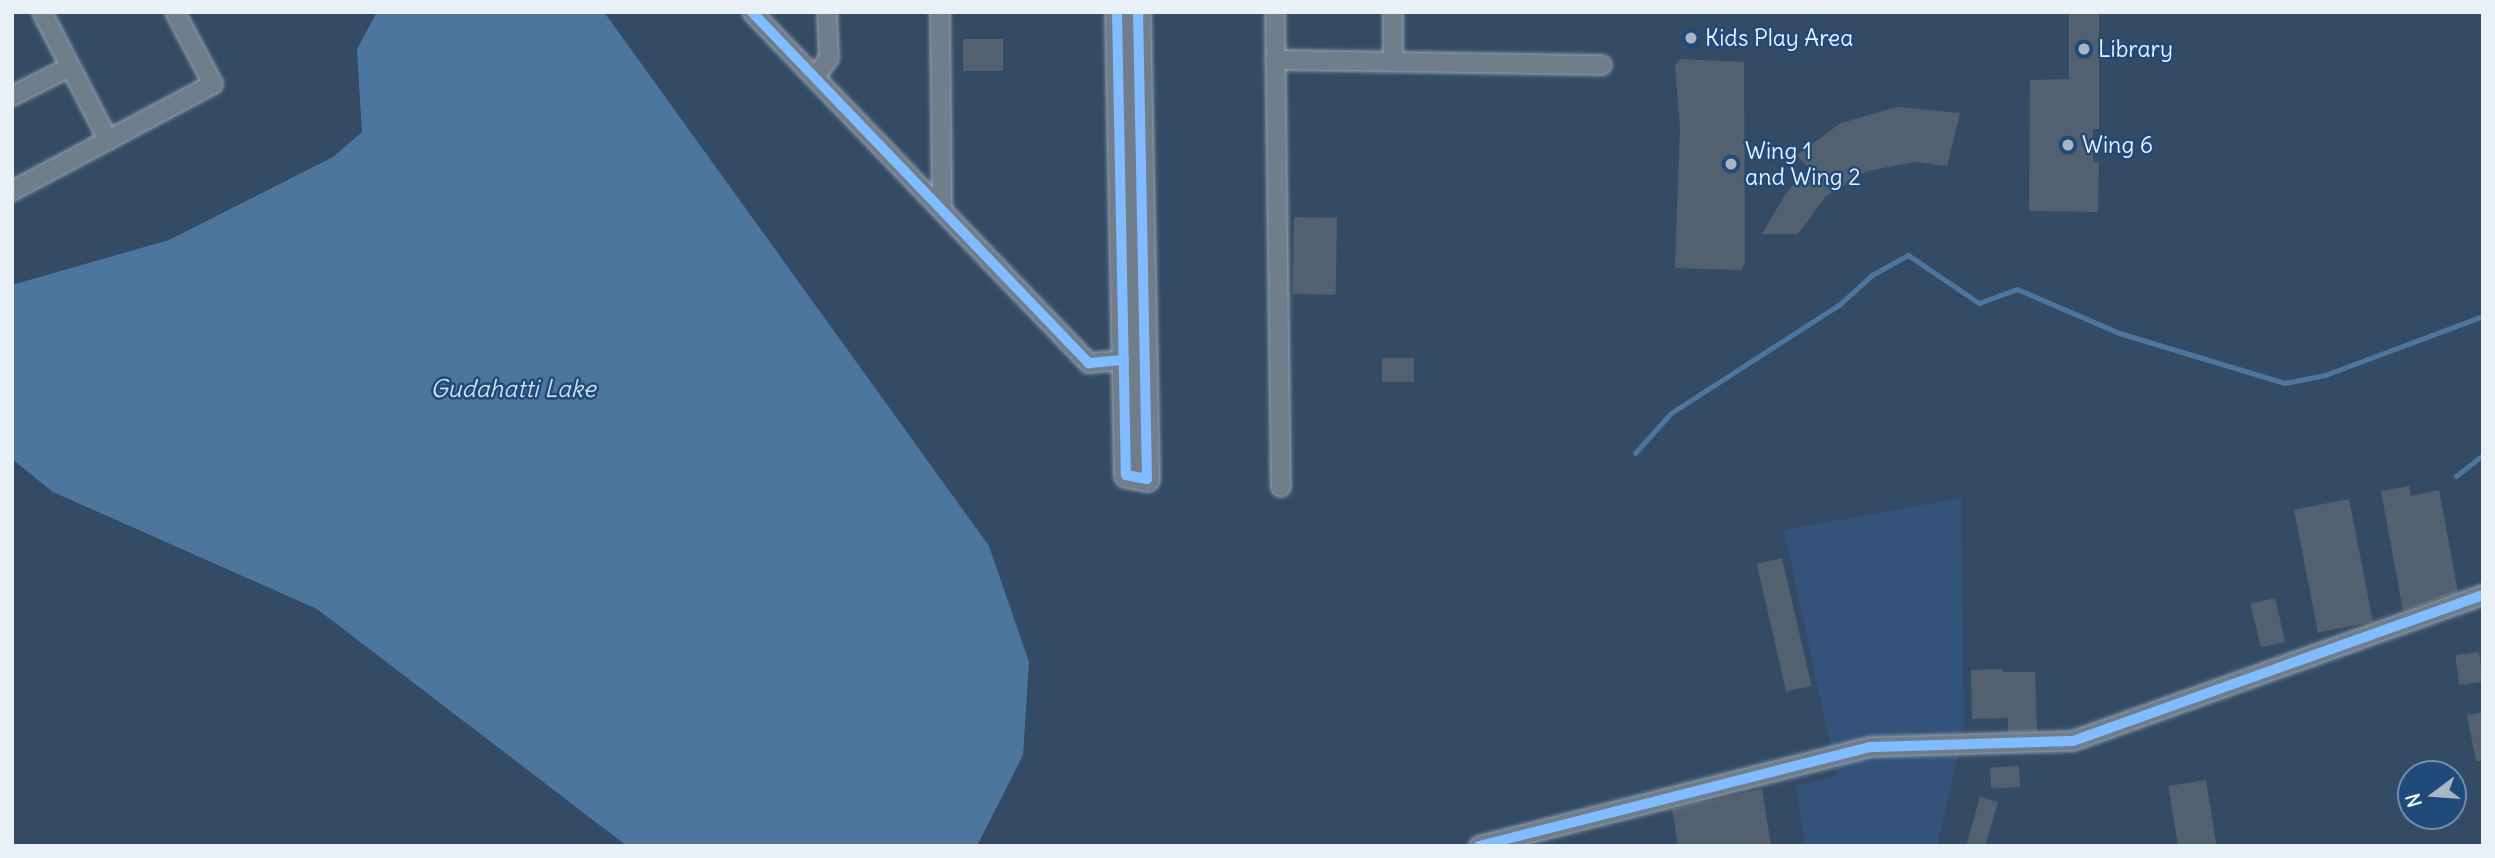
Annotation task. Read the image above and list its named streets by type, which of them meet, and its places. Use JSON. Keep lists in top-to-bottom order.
{
  "water": ["Gudahatti Lake"],
  "places": [
    "Kids Play Area",
    "Library",
    "Wing 6",
    "Wing 1 and Wing 2"
  ],
  "north": "left"
}
